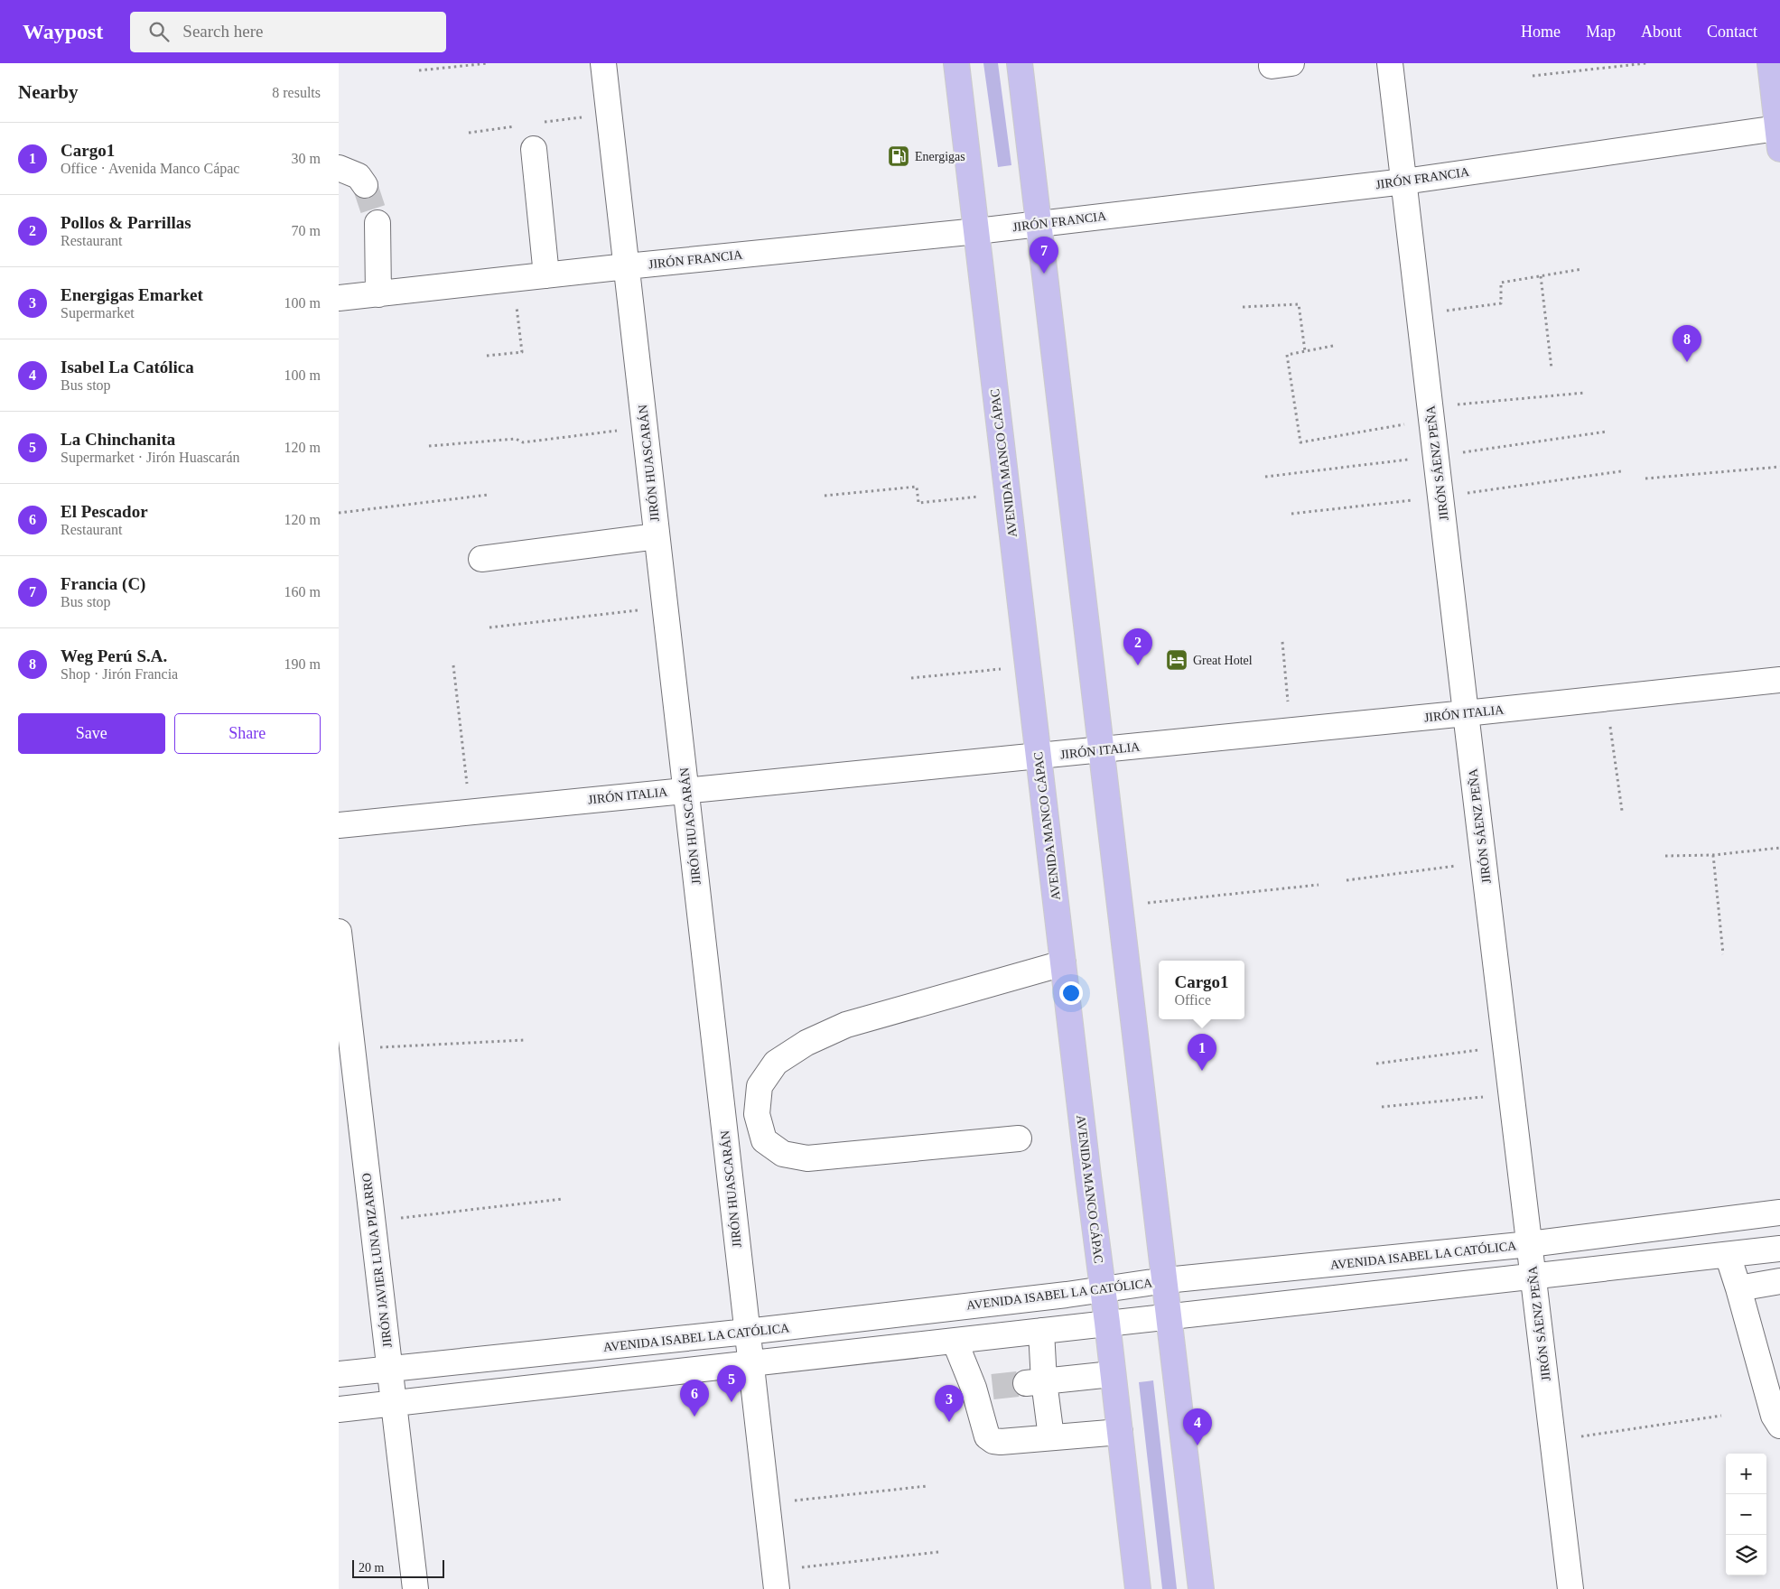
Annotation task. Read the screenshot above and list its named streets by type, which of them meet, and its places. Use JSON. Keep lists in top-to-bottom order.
{
  "streets": {
    "main road": ["AVENIDA MANCO CÁPAC"],
    "street": [
      "JIRÓN FRANCIA",
      "JIRÓN HUASCARÁN",
      "JIRÓN SÁENZ PEÑA",
      "JIRÓN ITALIA",
      "AVENIDA ISABEL LA CATÓLICA",
      "JIRÓN JAVIER LUNA PIZARRO"
    ]
  },
  "crossings": [
    ["JIRÓN FRANCIA", "JIRÓN HUASCARÁN"],
    ["JIRÓN FRANCIA", "AVENIDA MANCO CÁPAC"],
    ["JIRÓN FRANCIA", "JIRÓN SÁENZ PEÑA"],
    ["JIRÓN HUASCARÁN", "JIRÓN ITALIA"],
    ["JIRÓN HUASCARÁN", "AVENIDA ISABEL LA CATÓLICA"],
    ["AVENIDA MANCO CÁPAC", "JIRÓN ITALIA"],
    ["AVENIDA MANCO CÁPAC", "AVENIDA ISABEL LA CATÓLICA"],
    ["JIRÓN SÁENZ PEÑA", "JIRÓN ITALIA"],
    ["JIRÓN SÁENZ PEÑA", "AVENIDA ISABEL LA CATÓLICA"],
    ["AVENIDA ISABEL LA CATÓLICA", "JIRÓN JAVIER LUNA PIZARRO"]
  ],
  "places": {
    "fuel station": ["Energigas"],
    "hotel": ["Great Hotel"]
  },
  "scale_bar": "20 m",
  "page": {
    "header": "Waypost",
    "search": "Search here",
    "nav": [
      "Home",
      "Map",
      "About",
      "Contact"
    ],
    "heading": ["Nearby", "8 results"],
    "list": [
      {
        "mark": "1",
        "name": "Cargo1",
        "note": "Office · Avenida Manco Cápac",
        "value": "30 m"
      },
      {
        "mark": "2",
        "name": "Pollos & Parrillas",
        "note": "Restaurant",
        "value": "70 m"
      },
      {
        "mark": "3",
        "name": "Energigas Emarket",
        "note": "Supermarket",
        "value": "100 m"
      },
      {
        "mark": "4",
        "name": "Isabel La Católica",
        "note": "Bus stop",
        "value": "100 m"
      },
      {
        "mark": "5",
        "name": "La Chinchanita",
        "note": "Supermarket · Jirón Huascarán",
        "value": "120 m"
      },
      {
        "mark": "6",
        "name": "El Pescador",
        "note": "Restaurant",
        "value": "120 m"
      },
      {
        "mark": "7",
        "name": "Francia (C)",
        "note": "Bus stop",
        "value": "160 m"
      },
      {
        "mark": "8",
        "name": "Weg Perú S.A.",
        "note": "Shop · Jirón Francia",
        "value": "190 m"
      }
    ],
    "pins": [
      "7",
      "8",
      "2",
      "1",
      "5",
      "6",
      "3",
      "4"
    ],
    "buttons": ["Save", "Share"],
    "popup": ["Cargo1", "Office"],
    "map_buttons": ["+", "−"],
    "scale": "20 m"
  }
}
